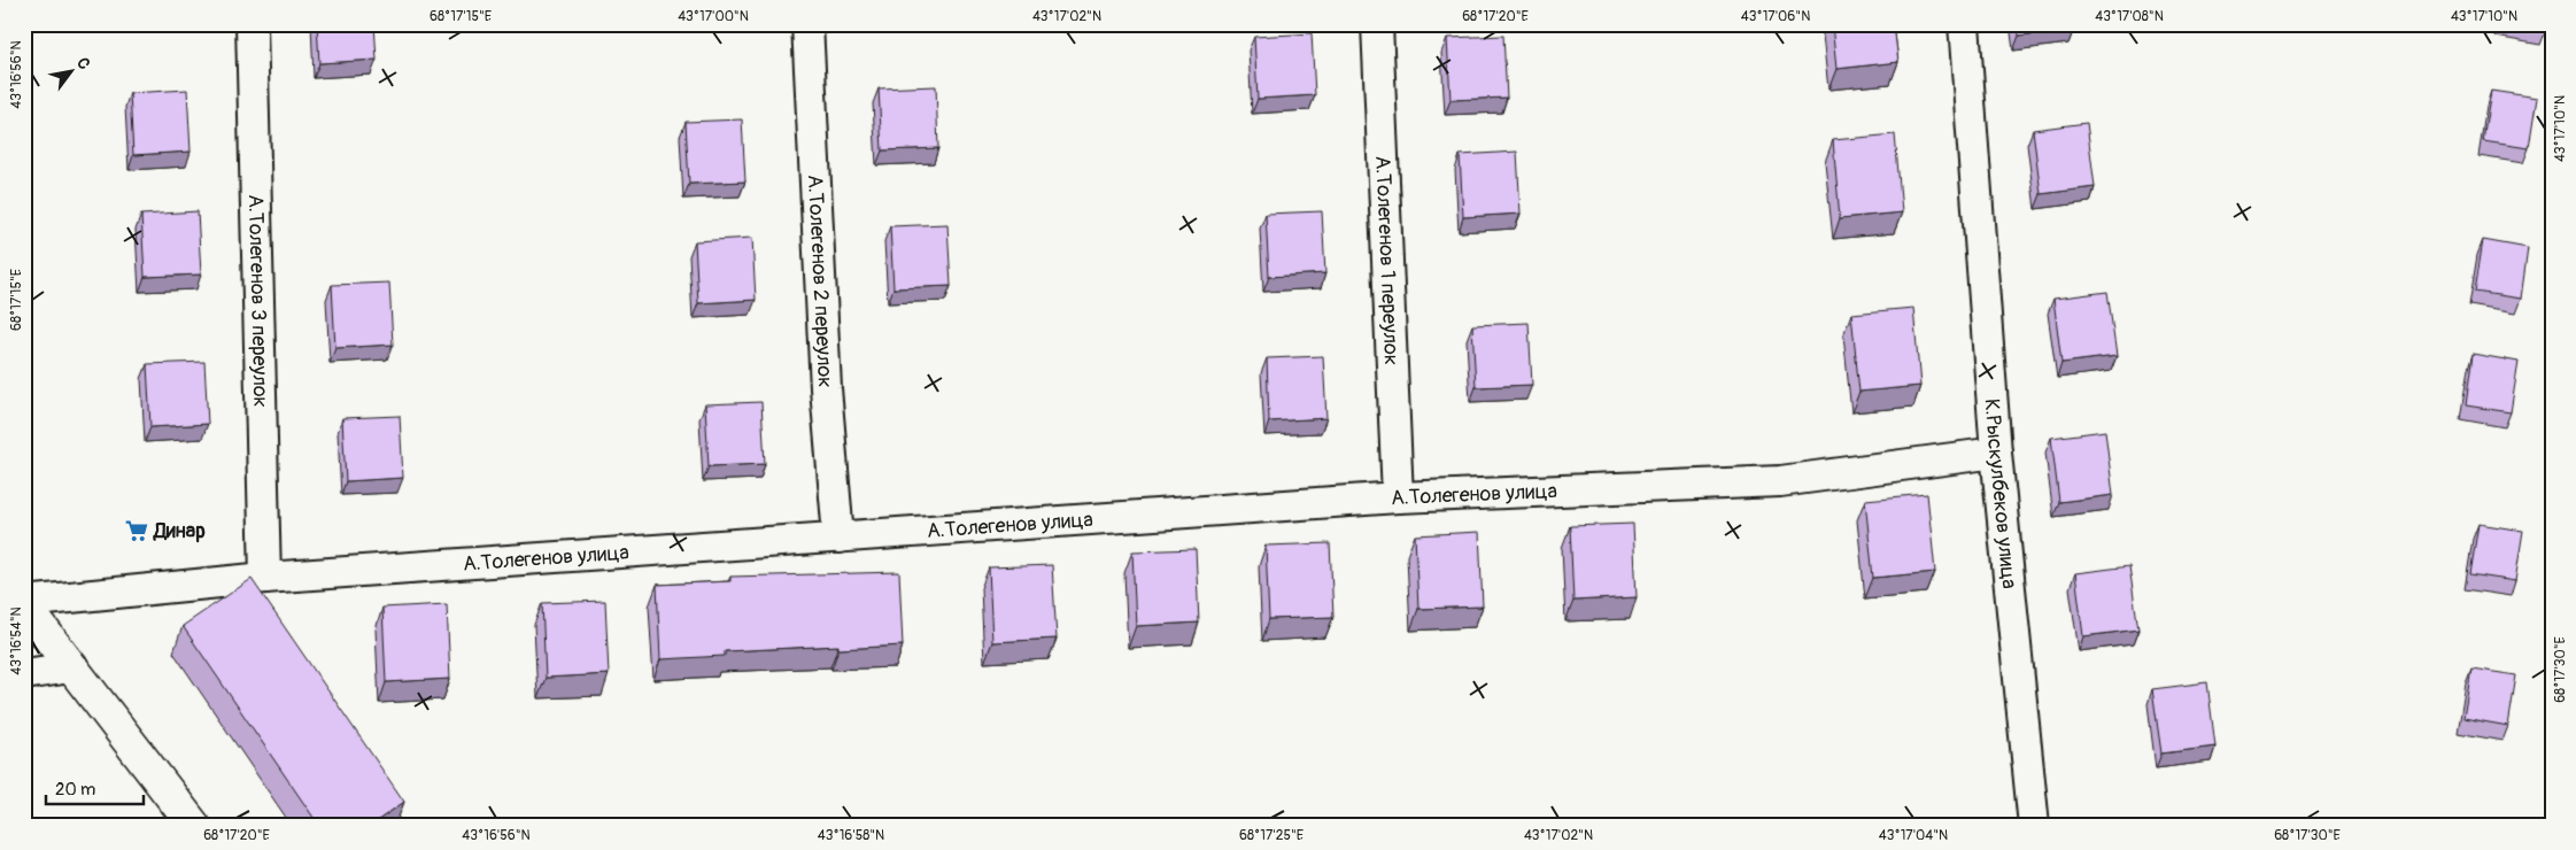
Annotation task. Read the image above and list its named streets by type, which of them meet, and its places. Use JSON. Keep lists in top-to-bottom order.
{
  "streets": {
    "street": [
      "А.Толегенов 1 переулок",
      "А.Толегенов 2 переулок",
      "А.Толегенов 3 переулок",
      "К.Рыскулбеков улица",
      "А.Толегенов улица"
    ]
  },
  "crossings": [
    ["А.Толегенов 1 переулок", "А.Толегенов улица"],
    ["А.Толегенов 2 переулок", "А.Толегенов улица"],
    ["А.Толегенов 3 переулок", "А.Толегенов улица"],
    ["К.Рыскулбеков улица", "А.Толегенов улица"]
  ],
  "places": {
    "supermarket": ["Динар"]
  },
  "scale_bar": "20 m",
  "north": "top right",
  "coordinates": [
    "68°17'15\"E",
    "43°17'00\"N",
    "43°17'02\"N",
    "68°17'20\"E",
    "43°17'06\"N",
    "43°17'08\"N",
    "43°17'10\"N",
    "43°16'56\"N",
    "43°16'54\"N",
    "68°17'30\"E",
    "43°16'58\"N",
    "68°17'25\"E",
    "43°17'04\"N"
  ]
}
